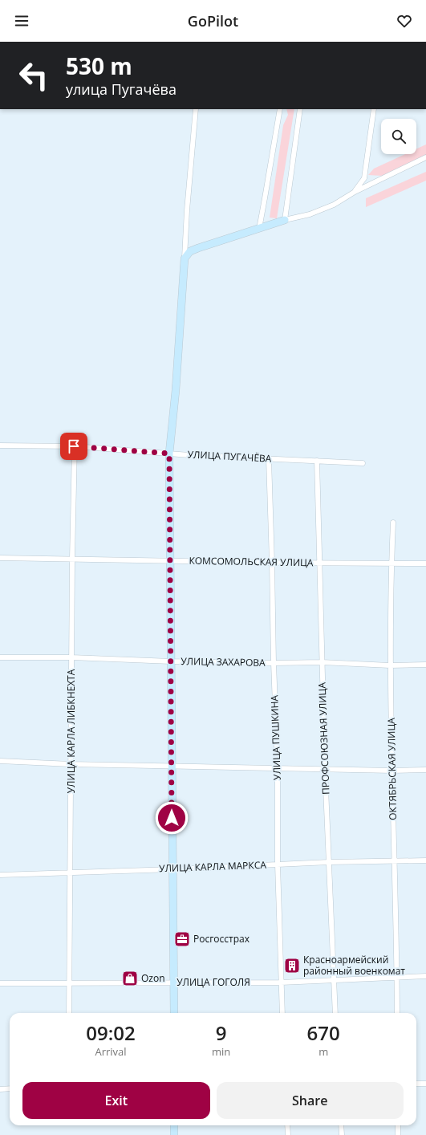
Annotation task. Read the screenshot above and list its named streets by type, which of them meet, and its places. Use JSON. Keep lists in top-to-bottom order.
{
  "streets": {
    "street": [
      "УЛИЦА ПУГАЧЁВА",
      "КОМСОМОЛЬСКАЯ УЛИЦА",
      "УЛИЦА ЗАХАРОВА",
      "УЛИЦА КАРЛА ЛИБКНЕХТА",
      "УЛИЦА ПУШКИНА",
      "ПРОФСОЮЗНАЯ УЛИЦА",
      "ОКТЯБРЬСКАЯ УЛИЦА",
      "УЛИЦА КАРЛА МАРКСА",
      "УЛИЦА ГОГОЛЯ"
    ]
  },
  "crossings": [
    ["УЛИЦА ПУГАЧЁВА", "УЛИЦА КАРЛА ЛИБКНЕХТА"],
    ["УЛИЦА ПУГАЧЁВА", "УЛИЦА ПУШКИНА"],
    ["УЛИЦА ПУГАЧЁВА", "ПРОФСОЮЗНАЯ УЛИЦА"],
    ["КОМСОМОЛЬСКАЯ УЛИЦА", "УЛИЦА КАРЛА ЛИБКНЕХТА"],
    ["КОМСОМОЛЬСКАЯ УЛИЦА", "УЛИЦА ПУШКИНА"],
    ["КОМСОМОЛЬСКАЯ УЛИЦА", "ПРОФСОЮЗНАЯ УЛИЦА"],
    ["КОМСОМОЛЬСКАЯ УЛИЦА", "ОКТЯБРЬСКАЯ УЛИЦА"],
    ["УЛИЦА ЗАХАРОВА", "УЛИЦА КАРЛА ЛИБКНЕХТА"],
    ["УЛИЦА ЗАХАРОВА", "УЛИЦА ПУШКИНА"],
    ["УЛИЦА ЗАХАРОВА", "ПРОФСОЮЗНАЯ УЛИЦА"],
    ["УЛИЦА ЗАХАРОВА", "ОКТЯБРЬСКАЯ УЛИЦА"],
    ["УЛИЦА КАРЛА ЛИБКНЕХТА", "УЛИЦА КАРЛА МАРКСА"],
    ["УЛИЦА КАРЛА ЛИБКНЕХТА", "УЛИЦА ГОГОЛЯ"],
    ["УЛИЦА ПУШКИНА", "УЛИЦА КАРЛА МАРКСА"],
    ["УЛИЦА ПУШКИНА", "УЛИЦА ГОГОЛЯ"],
    ["ПРОФСОЮЗНАЯ УЛИЦА", "УЛИЦА КАРЛА МАРКСА"],
    ["ПРОФСОЮЗНАЯ УЛИЦА", "УЛИЦА ГОГОЛЯ"],
    ["ОКТЯБРЬСКАЯ УЛИЦА", "УЛИЦА КАРЛА МАРКСА"],
    ["ОКТЯБРЬСКАЯ УЛИЦА", "УЛИЦА ГОГОЛЯ"]
  ],
  "places": {
    "office": ["Росгосстрах"],
    "building": ["Красноармейский районный военкомат"],
    "shop": ["Ozon"]
  },
  "page": {
    "header": "GoPilot",
    "turn": ["530 m", "улица Пугачёва"],
    "eta": [
      "09:02",
      "Arrival",
      "9",
      "min",
      "670",
      "m"
    ],
    "buttons": ["Exit", "Share"]
  }
}
